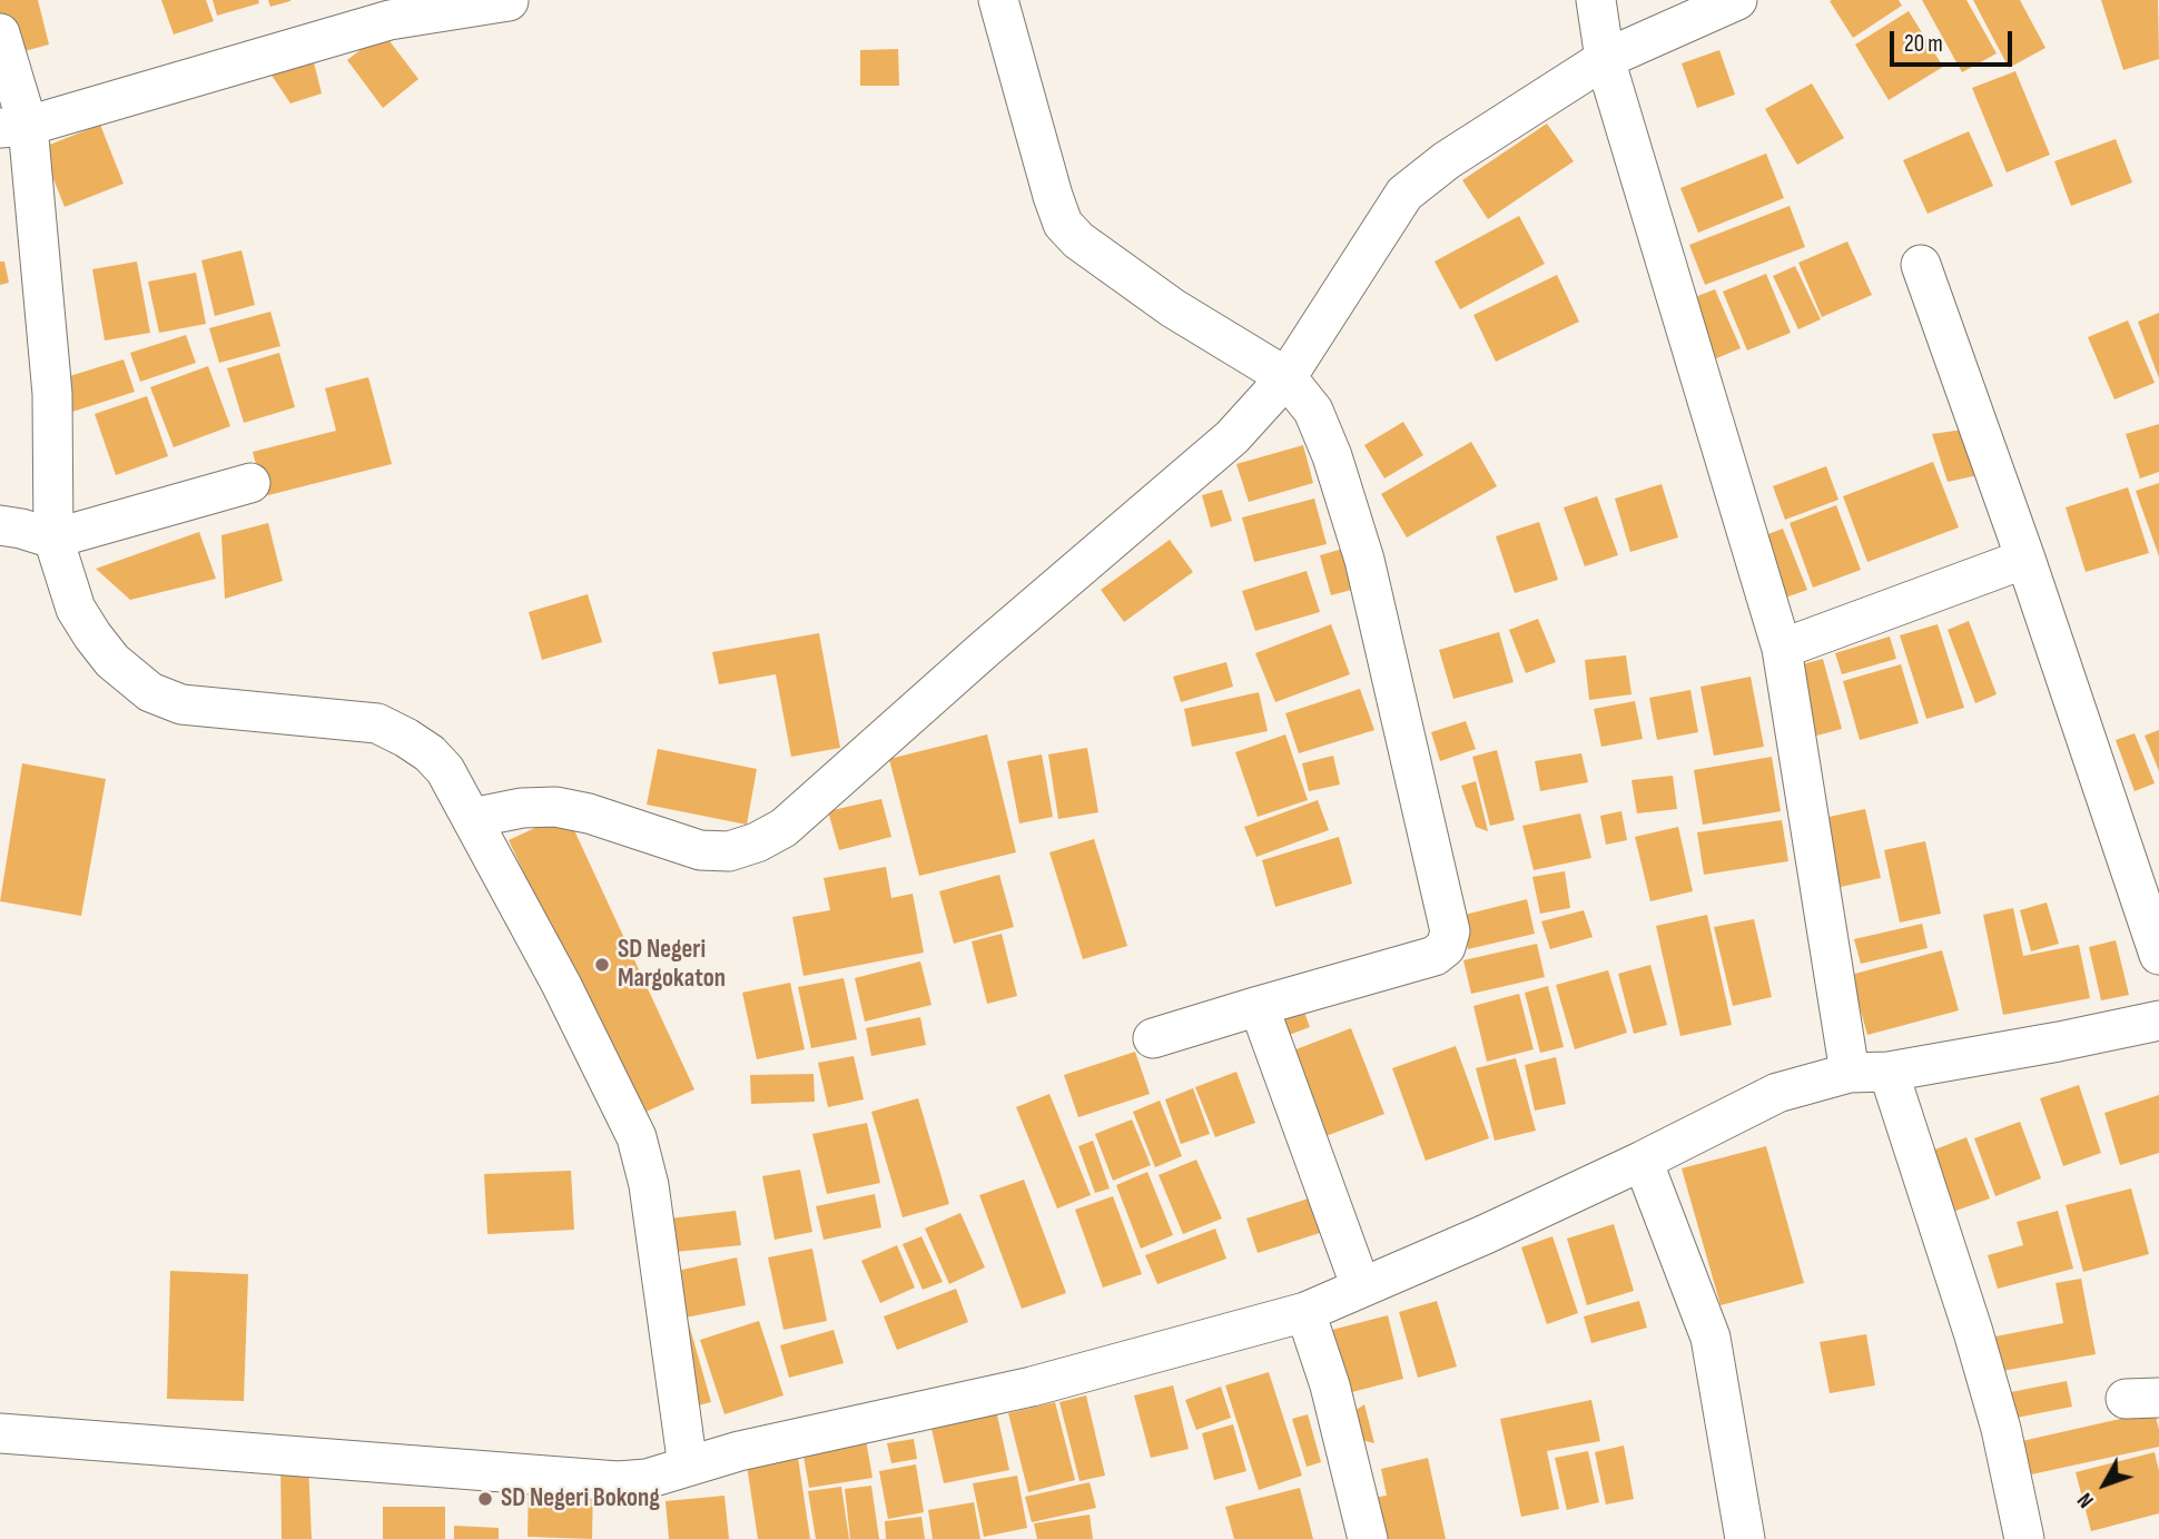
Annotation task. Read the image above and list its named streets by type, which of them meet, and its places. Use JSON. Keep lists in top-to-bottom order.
{
  "places": ["SD Negeri Margokaton", "SD Negeri Bokong"],
  "scale_bar": "20 m",
  "north": "bottom left"
}
